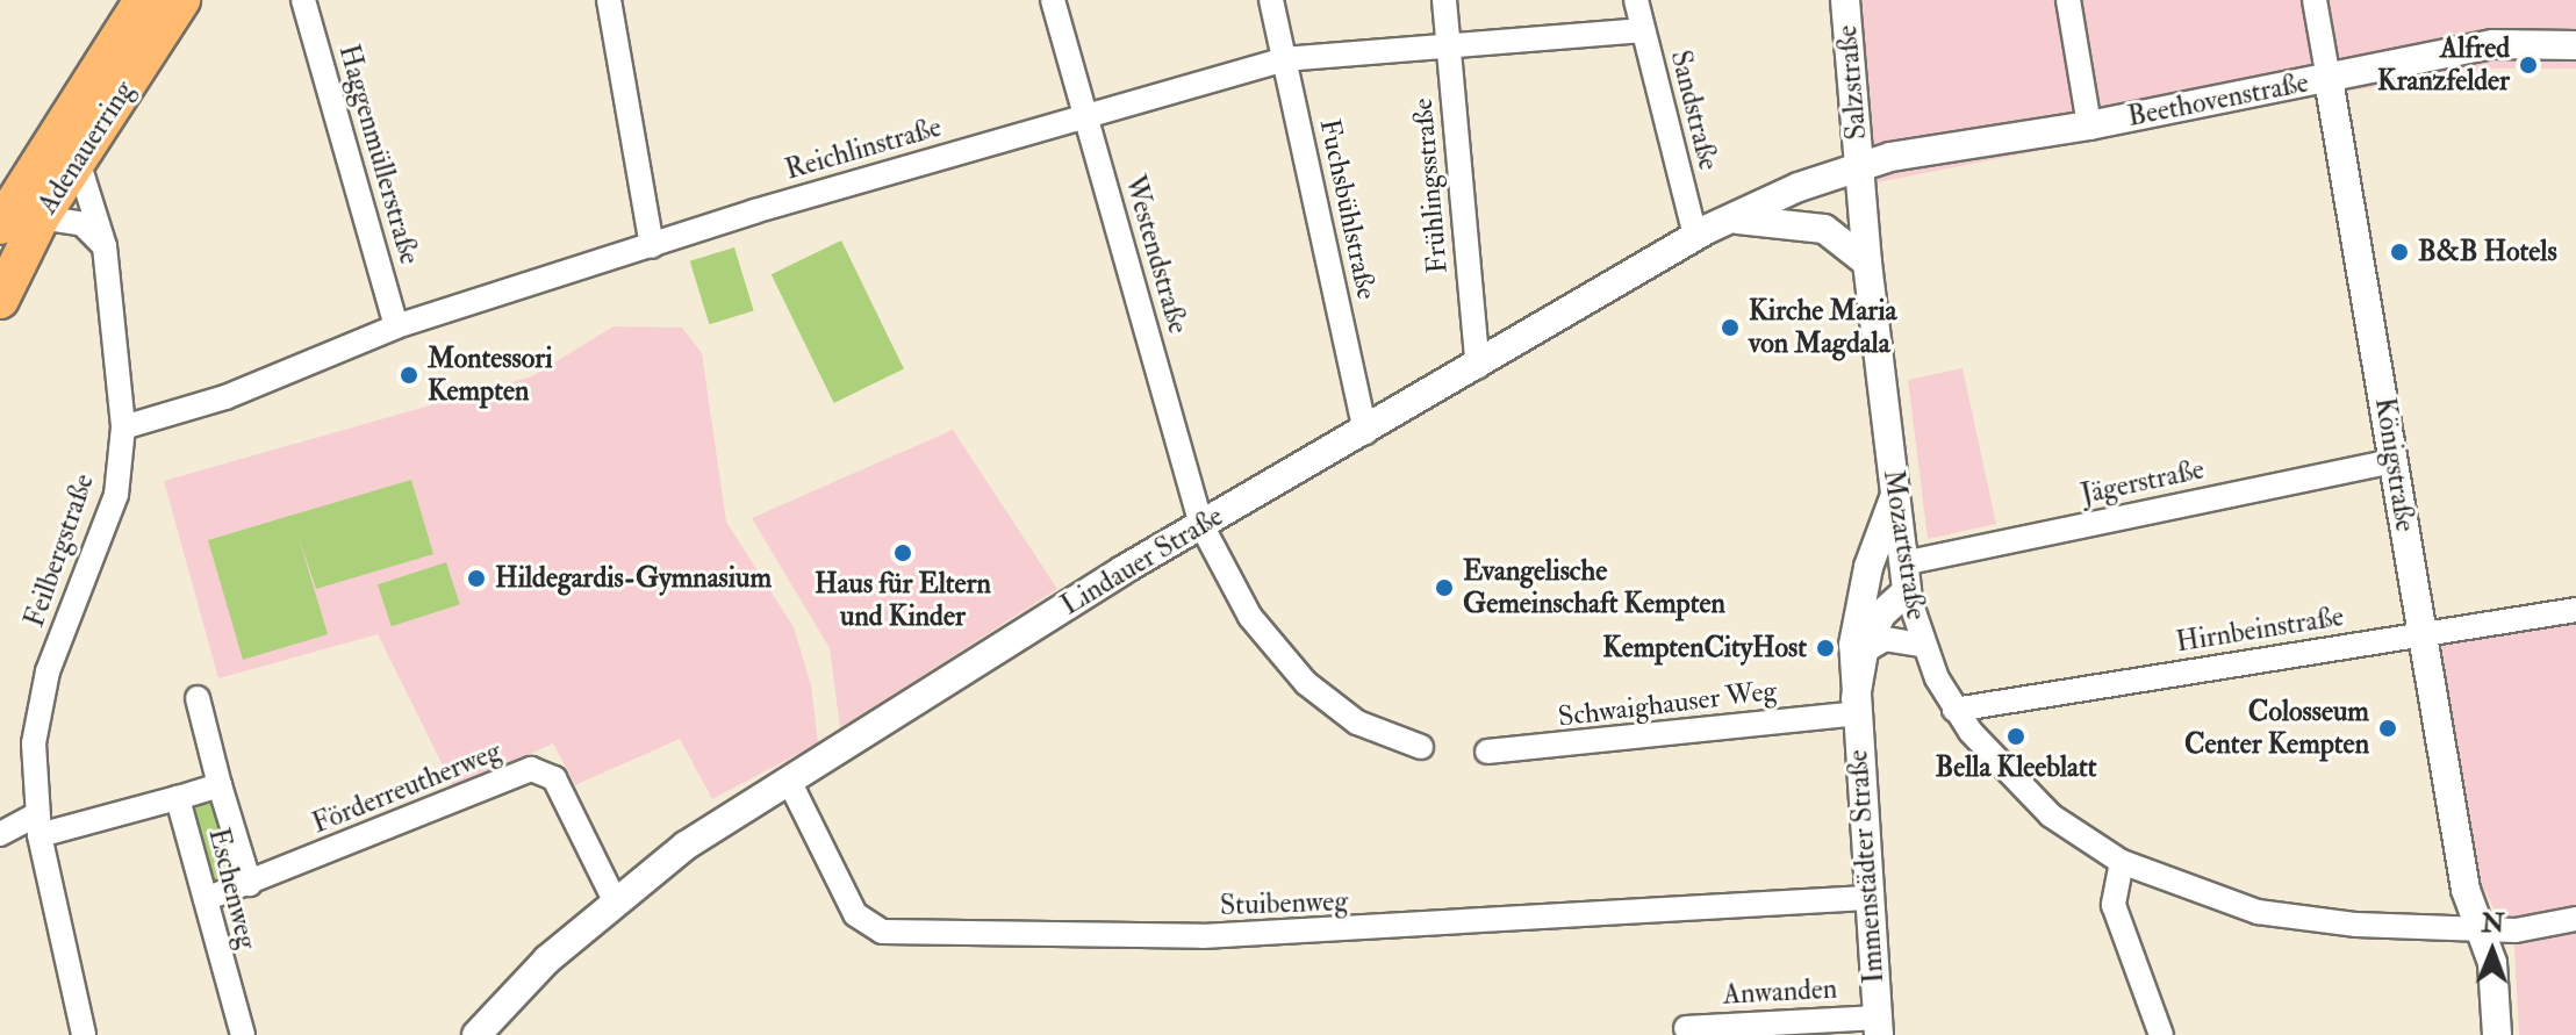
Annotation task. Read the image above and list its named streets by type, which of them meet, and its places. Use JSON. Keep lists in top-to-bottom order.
{
  "streets": {
    "main road": ["Adenauerring"],
    "street": [
      "Salzstraße",
      "Beethovenstraße",
      "Sandstraße",
      "Reichlinstraße",
      "Haggenmüllerstraße",
      "Frühlingsstraße",
      "Fuchsbühlstraße",
      "Westendstraße",
      "Königstraße",
      "Jägerstraße",
      "Mozartstraße",
      "Feilbergstraße",
      "Lindauer Straße",
      "Hirnbeinstraße",
      "Schwaighauser Weg",
      "Förderreutherweg",
      "Immenstädter Straße",
      "Eschenweg",
      "Stuibenweg",
      "Anwanden"
    ]
  },
  "crossings": [
    ["Salzstraße", "Beethovenstraße"],
    ["Salzstraße", "Mozartstraße"],
    ["Salzstraße", "Lindauer Straße"],
    ["Beethovenstraße", "Königstraße"],
    ["Beethovenstraße", "Mozartstraße"],
    ["Beethovenstraße", "Lindauer Straße"],
    ["Sandstraße", "Reichlinstraße"],
    ["Sandstraße", "Lindauer Straße"],
    ["Adenauerring", "Feilbergstraße"],
    ["Reichlinstraße", "Haggenmüllerstraße"],
    ["Reichlinstraße", "Frühlingsstraße"],
    ["Reichlinstraße", "Fuchsbühlstraße"],
    ["Reichlinstraße", "Westendstraße"],
    ["Reichlinstraße", "Feilbergstraße"],
    ["Frühlingsstraße", "Lindauer Straße"],
    ["Fuchsbühlstraße", "Lindauer Straße"],
    ["Westendstraße", "Lindauer Straße"],
    ["Königstraße", "Jägerstraße"],
    ["Königstraße", "Mozartstraße"],
    ["Königstraße", "Hirnbeinstraße"],
    ["Jägerstraße", "Mozartstraße"],
    ["Mozartstraße", "Lindauer Straße"],
    ["Mozartstraße", "Hirnbeinstraße"],
    ["Mozartstraße", "Immenstädter Straße"],
    ["Lindauer Straße", "Förderreutherweg"],
    ["Lindauer Straße", "Stuibenweg"],
    ["Schwaighauser Weg", "Immenstädter Straße"],
    ["Förderreutherweg", "Eschenweg"],
    ["Immenstädter Straße", "Stuibenweg"],
    ["Immenstädter Straße", "Anwanden"]
  ],
  "places": [
    "Alfred Kranzfelder",
    "B&B Hotels",
    "Kirche Maria von Magdala",
    "Montessori Kempten",
    "Haus für Eltern und Kinder",
    "Hildegardis-Gymnasium",
    "Evangelische Gemeinschaft Kempten",
    "KemptenCityHost",
    "Colosseum Center Kempten",
    "Bella Kleeblatt"
  ],
  "north": "top"
}
